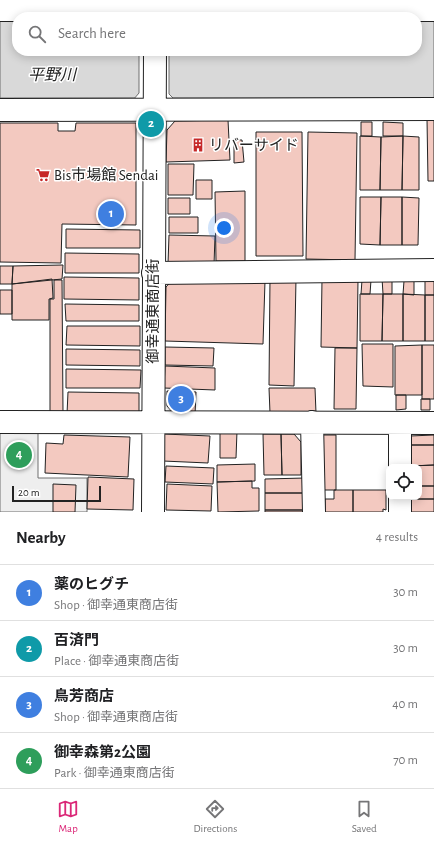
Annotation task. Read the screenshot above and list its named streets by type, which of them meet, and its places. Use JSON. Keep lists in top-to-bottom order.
{
  "streets": {
    "street": ["御幸通東商店街"]
  },
  "water": ["平野川"],
  "places": {
    "building": ["リバーサイド"],
    "supermarket": ["Bis市場館 Sendai"]
  },
  "scale_bar": "20 m",
  "page": {
    "search": "Search here",
    "pins": [
      "2",
      "1",
      "3",
      "4"
    ],
    "scale": "20 m",
    "heading": ["Nearby", "4 results"],
    "list": [
      {
        "mark": "1",
        "name": "薬のヒグチ",
        "note": "Shop · 御幸通東商店街",
        "value": "30 m"
      },
      {
        "mark": "2",
        "name": "百済門",
        "note": "Place · 御幸通東商店街",
        "value": "30 m"
      },
      {
        "mark": "3",
        "name": "鳥芳商店",
        "note": "Shop · 御幸通東商店街",
        "value": "40 m"
      },
      {
        "mark": "4",
        "name": "御幸森第2公園",
        "note": "Park · 御幸通東商店街",
        "value": "70 m"
      }
    ],
    "nav": ["Map", "Directions", "Saved"]
  }
}
